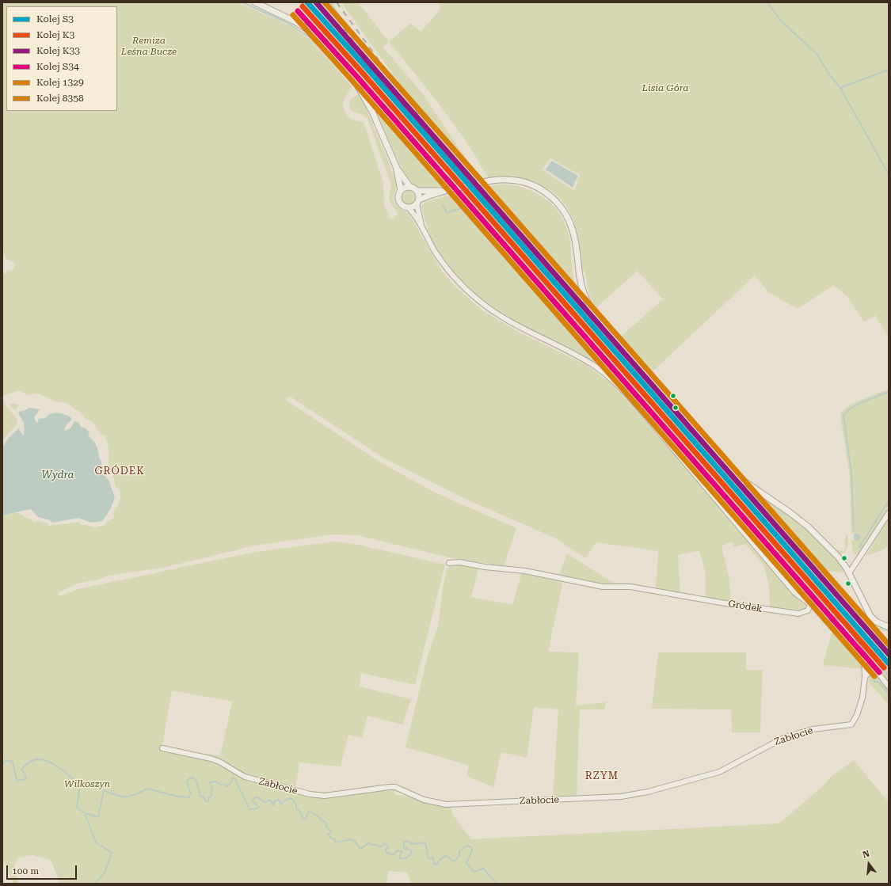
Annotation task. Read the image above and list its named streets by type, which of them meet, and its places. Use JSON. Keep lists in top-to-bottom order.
{
  "streets": {
    "street": ["Gródek", "Zabłocie"]
  },
  "districts": ["GRÓDEK", "RZYM"],
  "water": ["Wydra"],
  "parks": ["Remiza Leśna Bucze", "Lisia Góra", "Wilkoszyn"],
  "lines": [
    "rail line S3",
    "rail line K33",
    "rail line 1329",
    "rail line K3",
    "rail line S34",
    "rail line 8358"
  ],
  "legend": [
    "Kolej S3",
    "Kolej K3",
    "Kolej K33",
    "Kolej S34",
    "Kolej 1329",
    "Kolej 8358"
  ],
  "scale_bar": "100 m",
  "north": "top"
}
